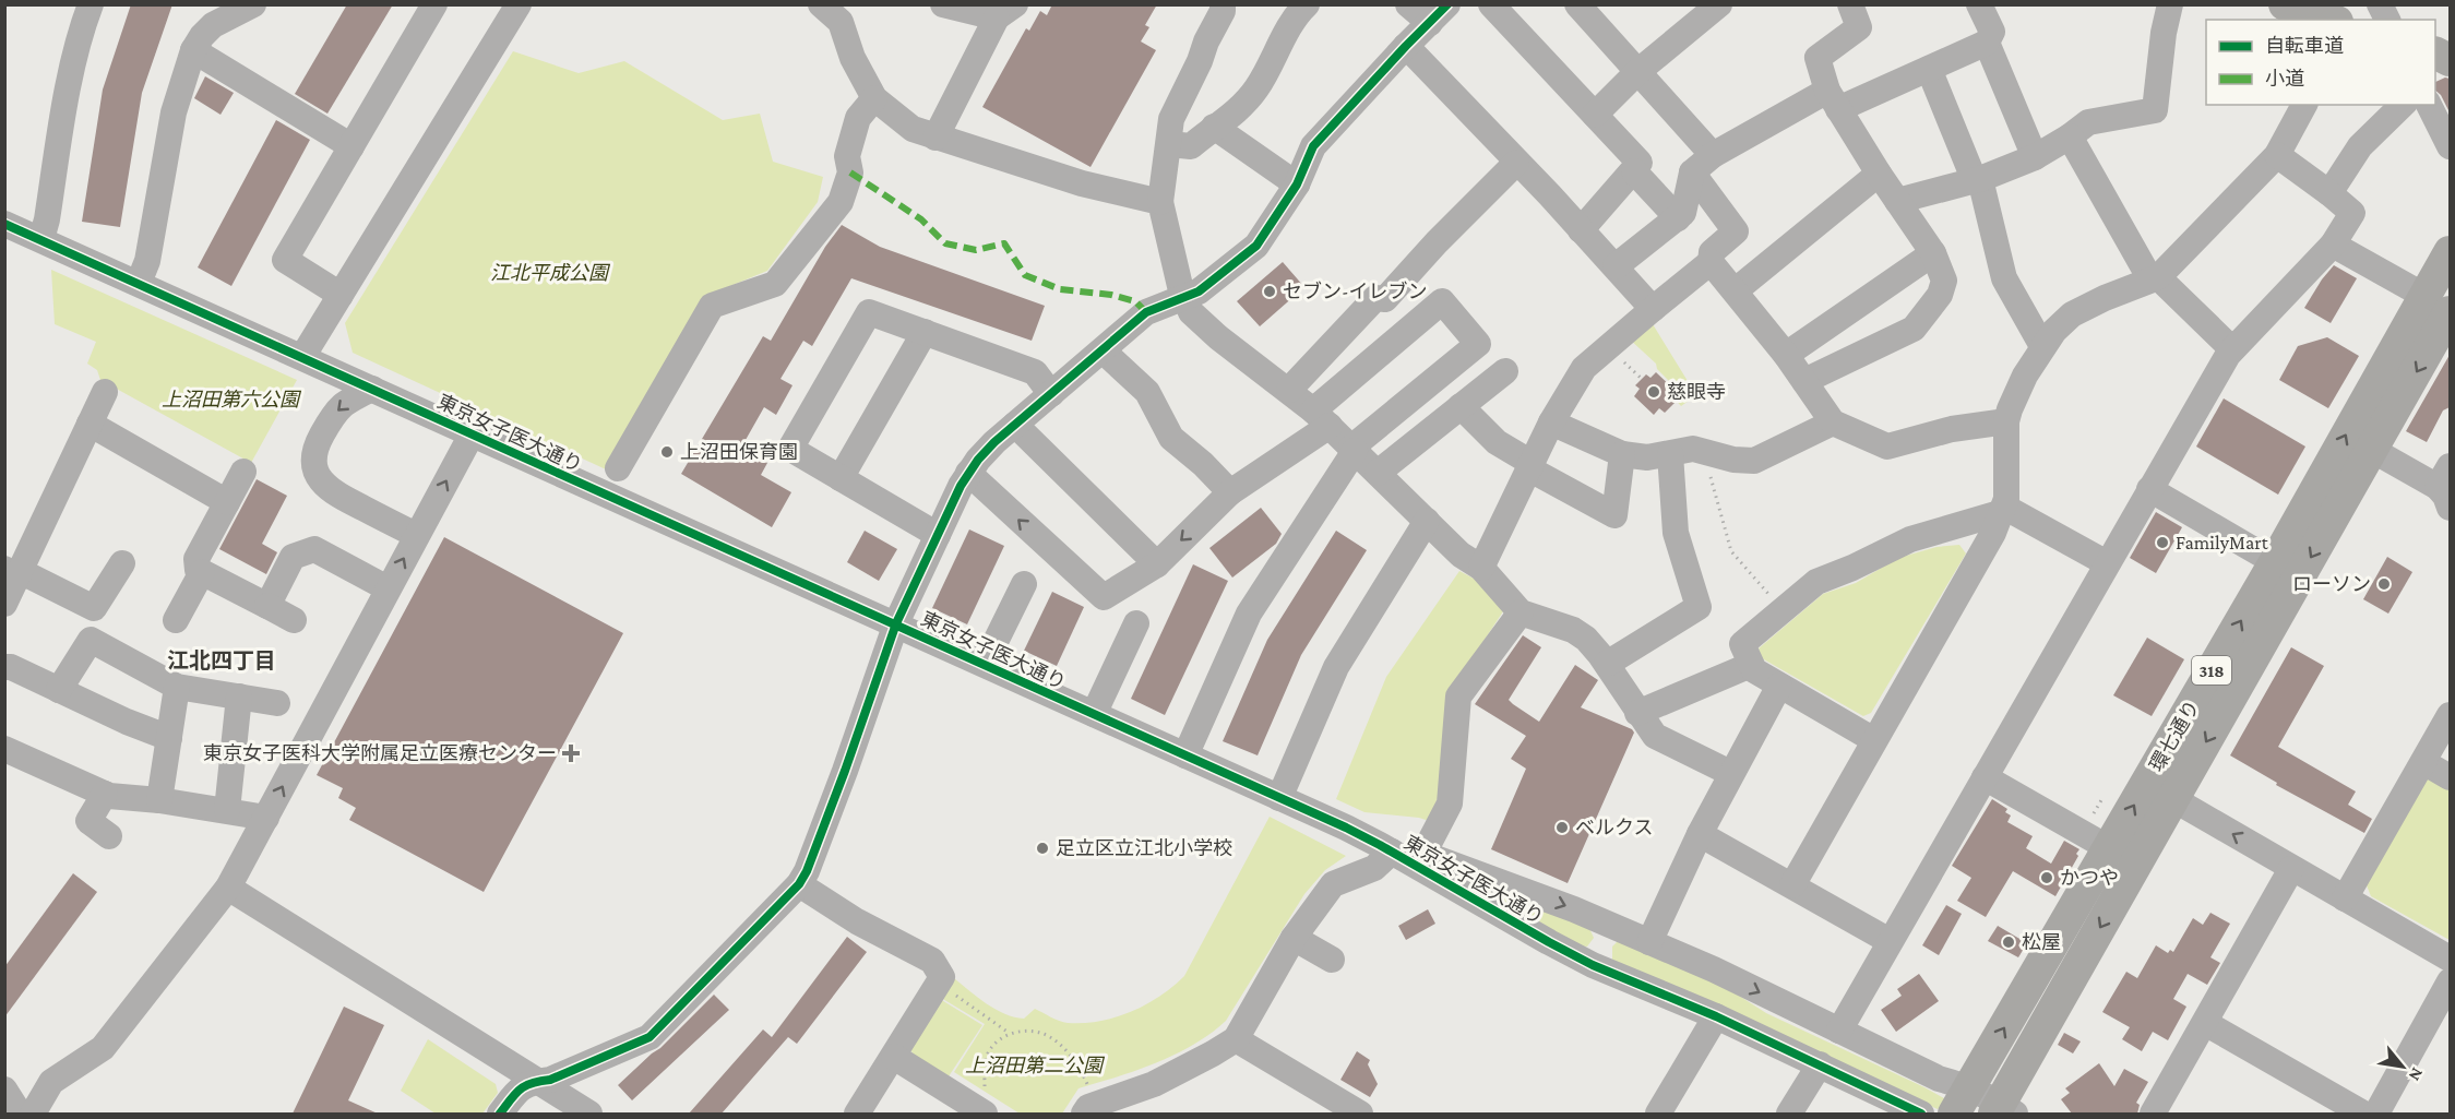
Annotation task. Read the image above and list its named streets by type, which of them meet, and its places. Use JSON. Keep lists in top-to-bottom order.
{
  "streets": {
    "main road": ["318", "環七通り"],
    "street": ["東京女子医大通り"]
  },
  "crossings": [
    ["東京女子医大通り", "環七通り"]
  ],
  "districts": ["江北四丁目"],
  "parks": ["江北平成公園", "上沼田第六公園", "上沼田第二公園"],
  "places": {
    "other": [
      "セブン-イレブン",
      "慈眼寺",
      "上沼田保育園",
      "FamilyMart",
      "ローソン",
      "ベルクス",
      "足立区立江北小学校",
      "かつや",
      "松屋"
    ],
    "health": ["東京女子医科大学附属足立医療センター"]
  },
  "legend": ["自転車道", "小道"],
  "north": "bottom right"
}
